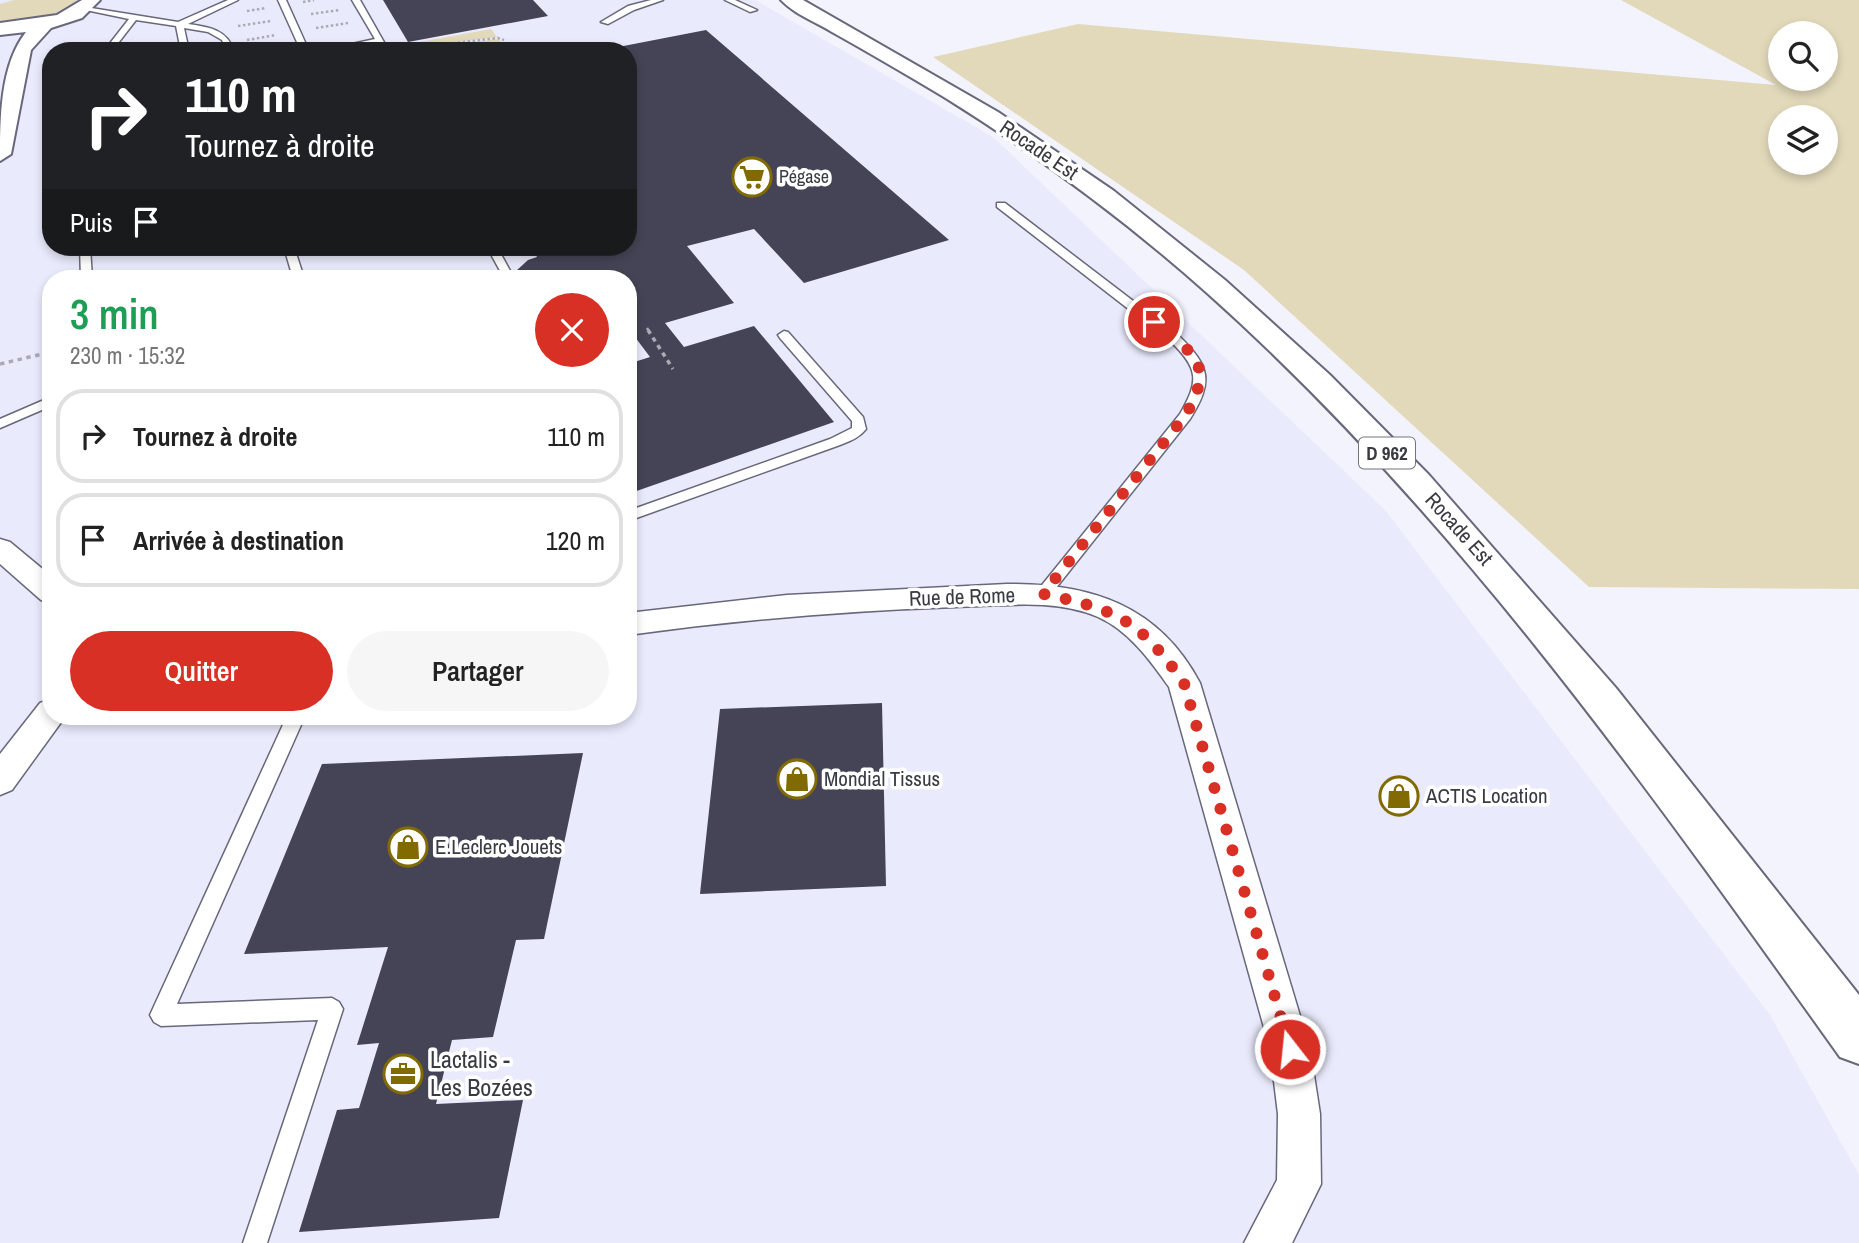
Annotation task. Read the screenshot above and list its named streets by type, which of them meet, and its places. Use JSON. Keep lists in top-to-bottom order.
{
  "streets": {
    "main road": ["Rocade Est", "D 962"],
    "street": ["Rue de Rome"]
  },
  "places": {
    "supermarket": ["Pégase"],
    "shop": ["Mondial Tissus", "ACTIS Location", "E.Leclerc Jouets"],
    "office": ["Lactalis - Les Bozées"]
  },
  "page": {
    "turn": ["110 m", "Tournez à droite"],
    "then": "Puis",
    "heading": ["3 min", "230 m · 15:32"],
    "list": [
      {
        "name": "Tournez à droite",
        "value": "110 m"
      },
      {
        "name": "Arrivée à destination",
        "value": "120 m"
      }
    ],
    "buttons": ["Quitter", "Partager"]
  }
}
